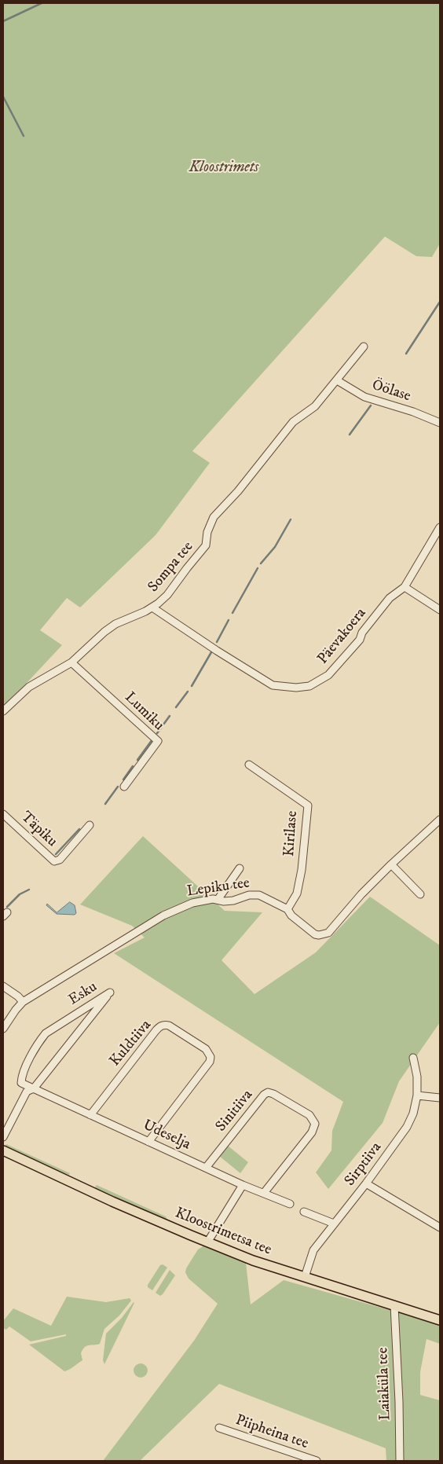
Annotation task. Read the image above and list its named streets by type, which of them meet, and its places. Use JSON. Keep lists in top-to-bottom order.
{
  "streets": {
    "main road": ["Kloostrimetsa tee"],
    "street": [
      "Öölase",
      "Sompa tee",
      "Päevakoera",
      "Lumiku",
      "Täpiku",
      "Kirilase",
      "Lepiku tee",
      "Esku",
      "Kuldtiiva",
      "Sinitiiva",
      "Udeselja",
      "Sirptiiva",
      "Laiaküla tee",
      "Piipheina tee"
    ]
  },
  "crossings": [
    ["Öölase", "Sompa tee"],
    ["Sompa tee", "Päevakoera"],
    ["Sompa tee", "Lumiku"],
    ["Kirilase", "Lepiku tee"],
    ["Esku", "Udeselja"],
    ["Kuldtiiva", "Udeselja"],
    ["Sinitiiva", "Udeselja"],
    ["Sirptiiva", "Kloostrimetsa tee"],
    ["Kloostrimetsa tee", "Laiaküla tee"]
  ],
  "parks": ["Kloostrimets"]
}
